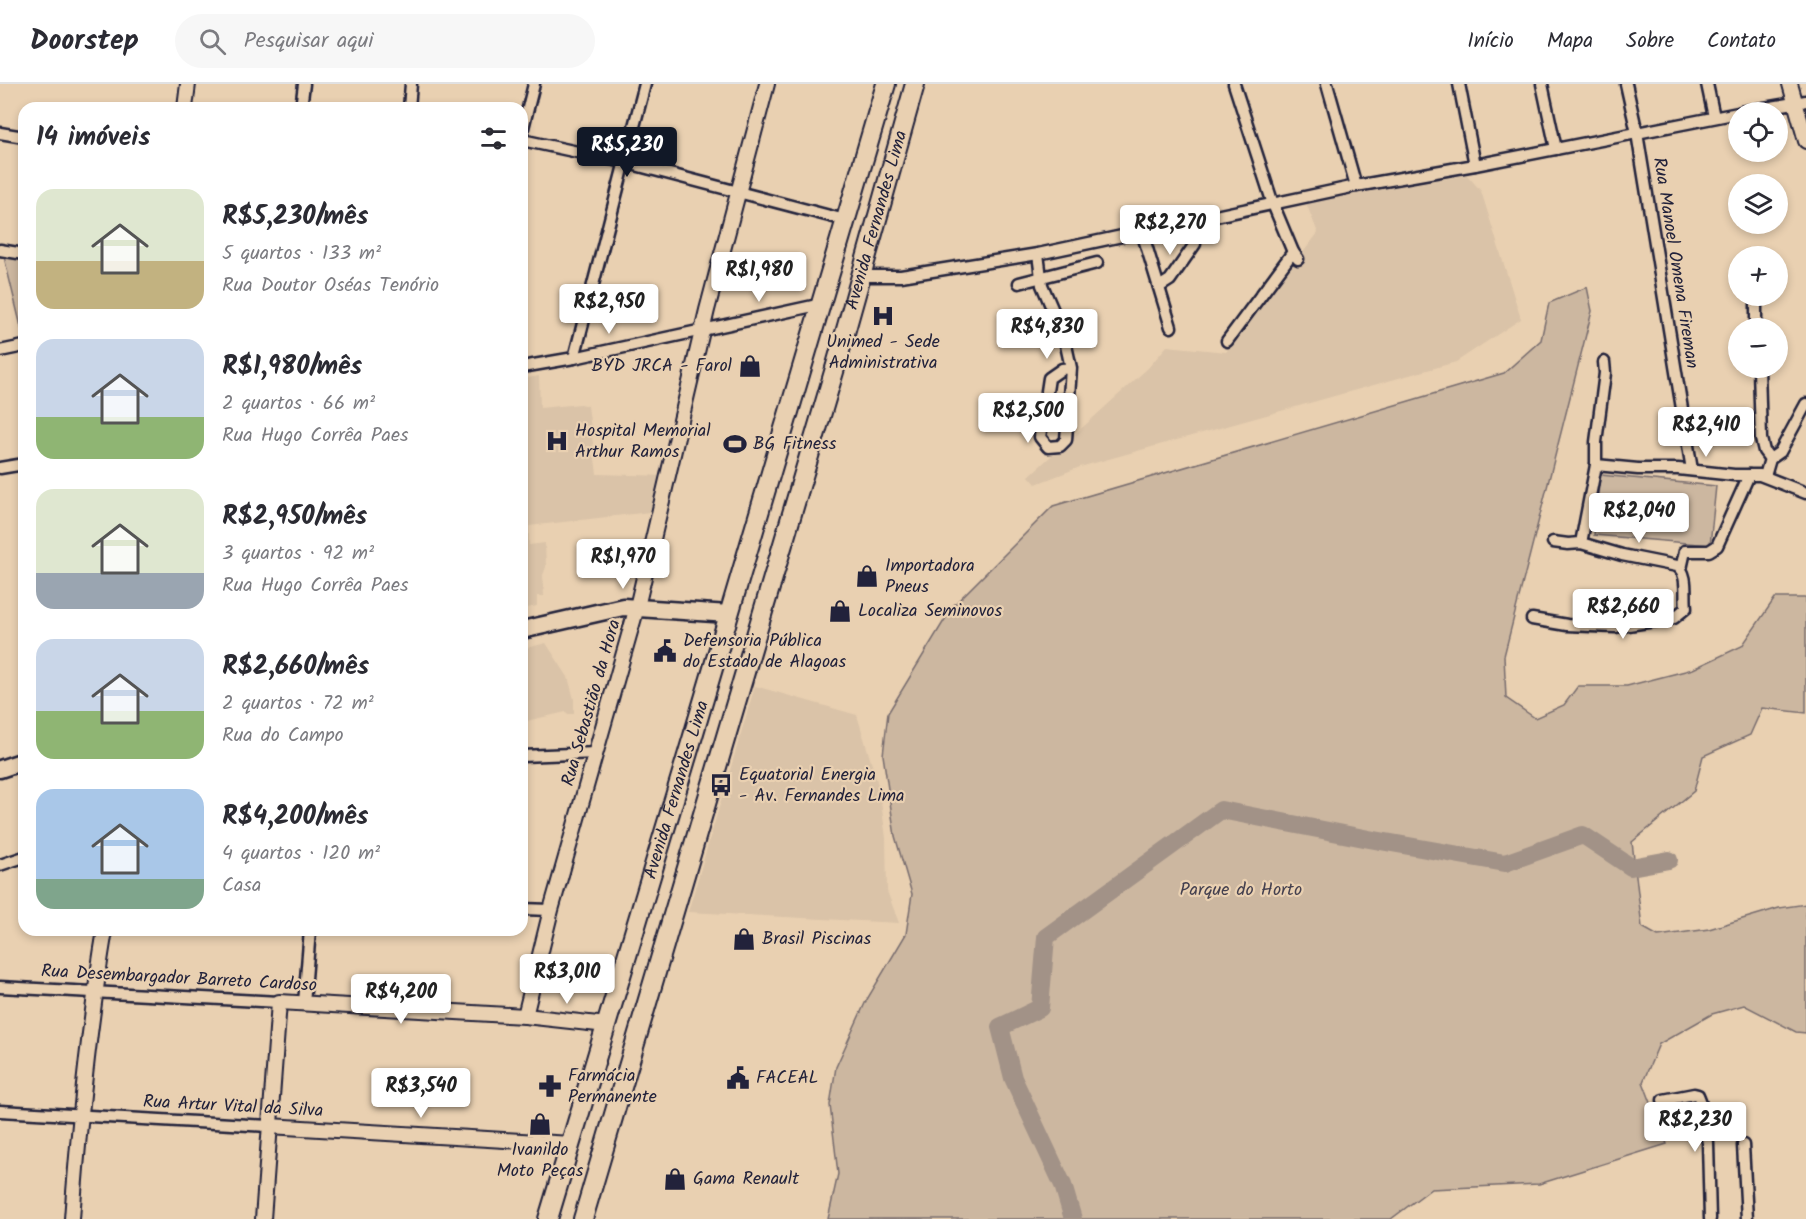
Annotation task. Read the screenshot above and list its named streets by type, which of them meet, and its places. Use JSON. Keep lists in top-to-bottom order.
{
  "streets": {
    "highway": ["Avenida Fernandes Lima"],
    "street": [
      "Rua Manoel Omena Fireman",
      "Rua Sebastião da Hora",
      "Rua Desembargador Barreto Cardoso",
      "Rua Artur Vital da Silva"
    ]
  },
  "crossings": [
    ["Avenida Fernandes Lima", "Rua Desembargador Barreto Cardoso"],
    ["Avenida Fernandes Lima", "Rua Artur Vital da Silva"],
    ["Rua Sebastião da Hora", "Rua Desembargador Barreto Cardoso"]
  ],
  "parks": ["Parque do Horto"],
  "places": {
    "hospital": ["Unimed - Sede Administrativa", "Hospital Memorial Arthur Ramos"],
    "shop": [
      "BYD JRCA - Farol",
      "Importadora Pneus",
      "Localiza Seminovos",
      "Brasil Piscinas",
      "Ivanildo Moto Peças",
      "Gama Renault"
    ],
    "sports": ["BG Fitness"],
    "public building": ["Defensoria Pública do Estado de Alagoas", "FACEAL"],
    "bus stop": ["Equatorial Energia - Av. Fernandes Lima"],
    "pharmacy": ["Farmácia Permanente"]
  },
  "page": {
    "header": "Doorstep",
    "search": "Pesquisar aqui",
    "nav": [
      "Início",
      "Mapa",
      "Sobre",
      "Contato"
    ],
    "map_buttons": ["+", "−"],
    "heading": "14 imóveis",
    "price": [
      "R$5,230",
      "R$2,270",
      "R$1,980",
      "R$2,950",
      "R$4,830",
      "R$2,500",
      "R$2,410",
      "R$2,040",
      "R$1,970",
      "R$2,660",
      "R$3,010",
      "R$4,200",
      "R$3,540",
      "R$2,230"
    ],
    "list": [
      {
        "name": "R$5,230/mês",
        "note": "5 quartos · 133 m² · Rua Doutor Oséas Tenório"
      },
      {
        "name": "R$1,980/mês",
        "note": "2 quartos · 66 m² · Rua Hugo Corrêa Paes"
      },
      {
        "name": "R$2,950/mês",
        "note": "3 quartos · 92 m² · Rua Hugo Corrêa Paes"
      },
      {
        "name": "R$2,660/mês",
        "note": "2 quartos · 72 m² · Rua do Campo"
      },
      {
        "name": "R$4,200/mês",
        "note": "4 quartos · 120 m² · Casa"
      }
    ]
  }
}
